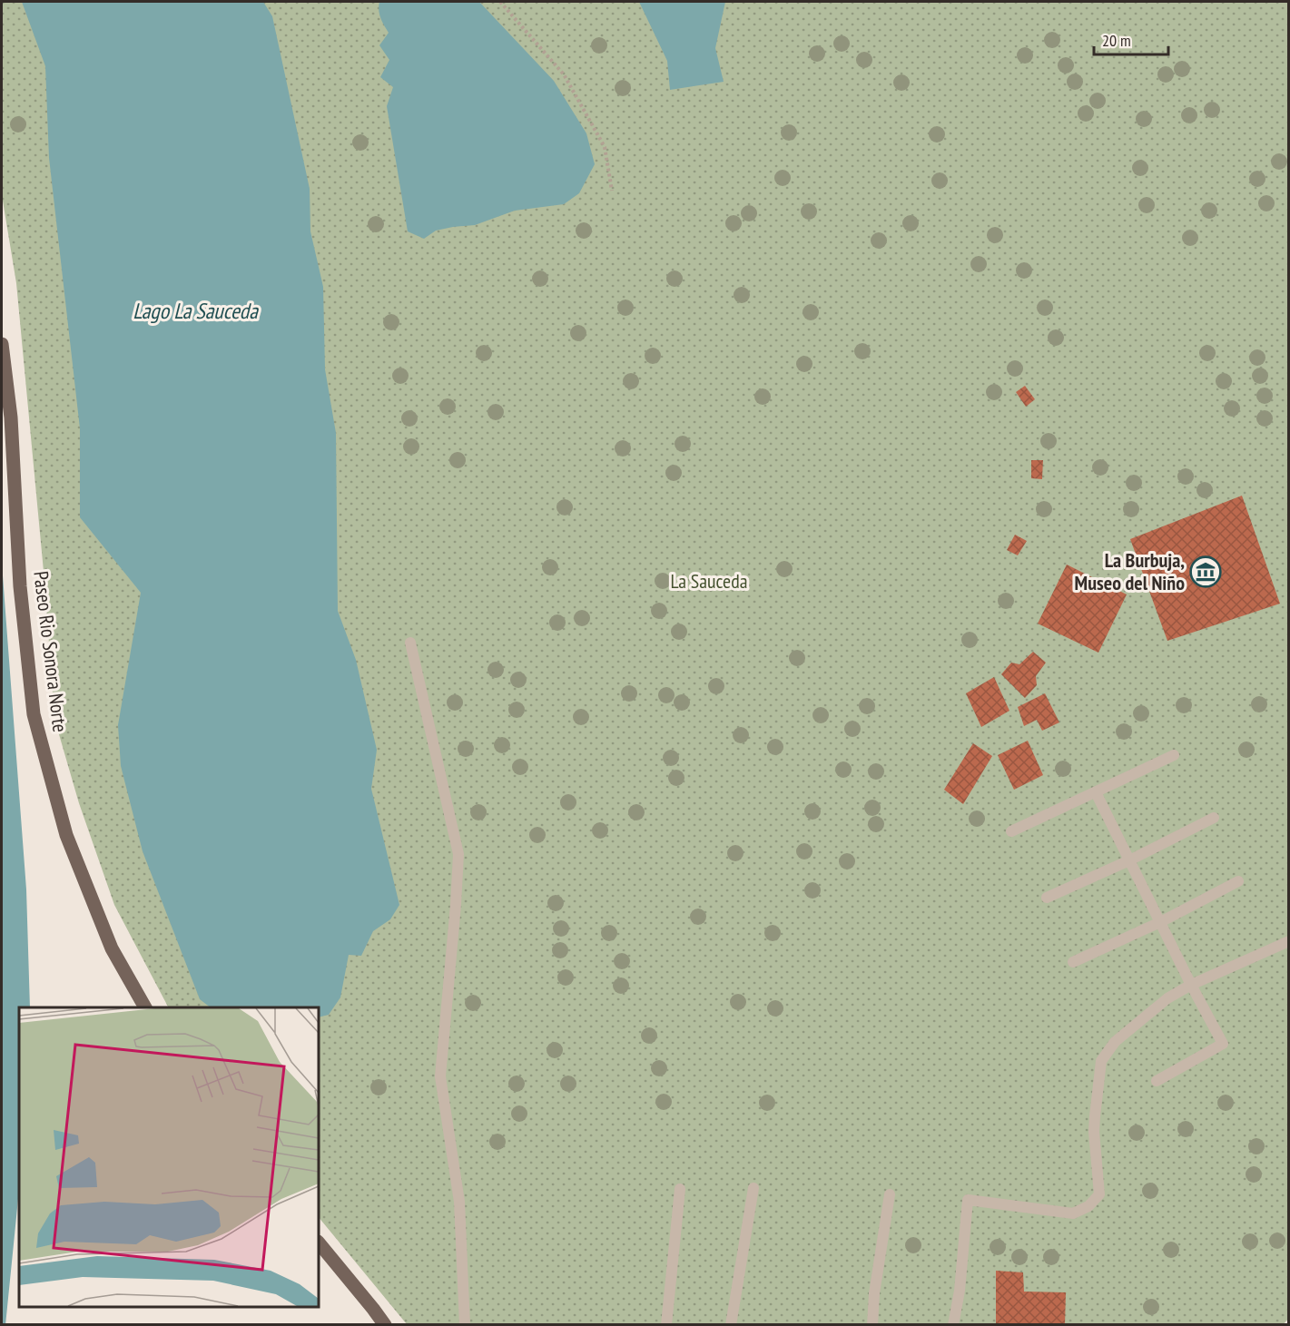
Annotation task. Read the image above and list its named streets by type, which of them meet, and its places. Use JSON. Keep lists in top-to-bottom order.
{
  "streets": {
    "main road": ["Paseo Rio Sonora Norte"]
  },
  "water": ["Lago La Sauceda"],
  "parks": ["La Sauceda"],
  "places": {
    "museum": ["La Burbuja, Museo del Niño"]
  },
  "scale_bar": "20 m"
}
